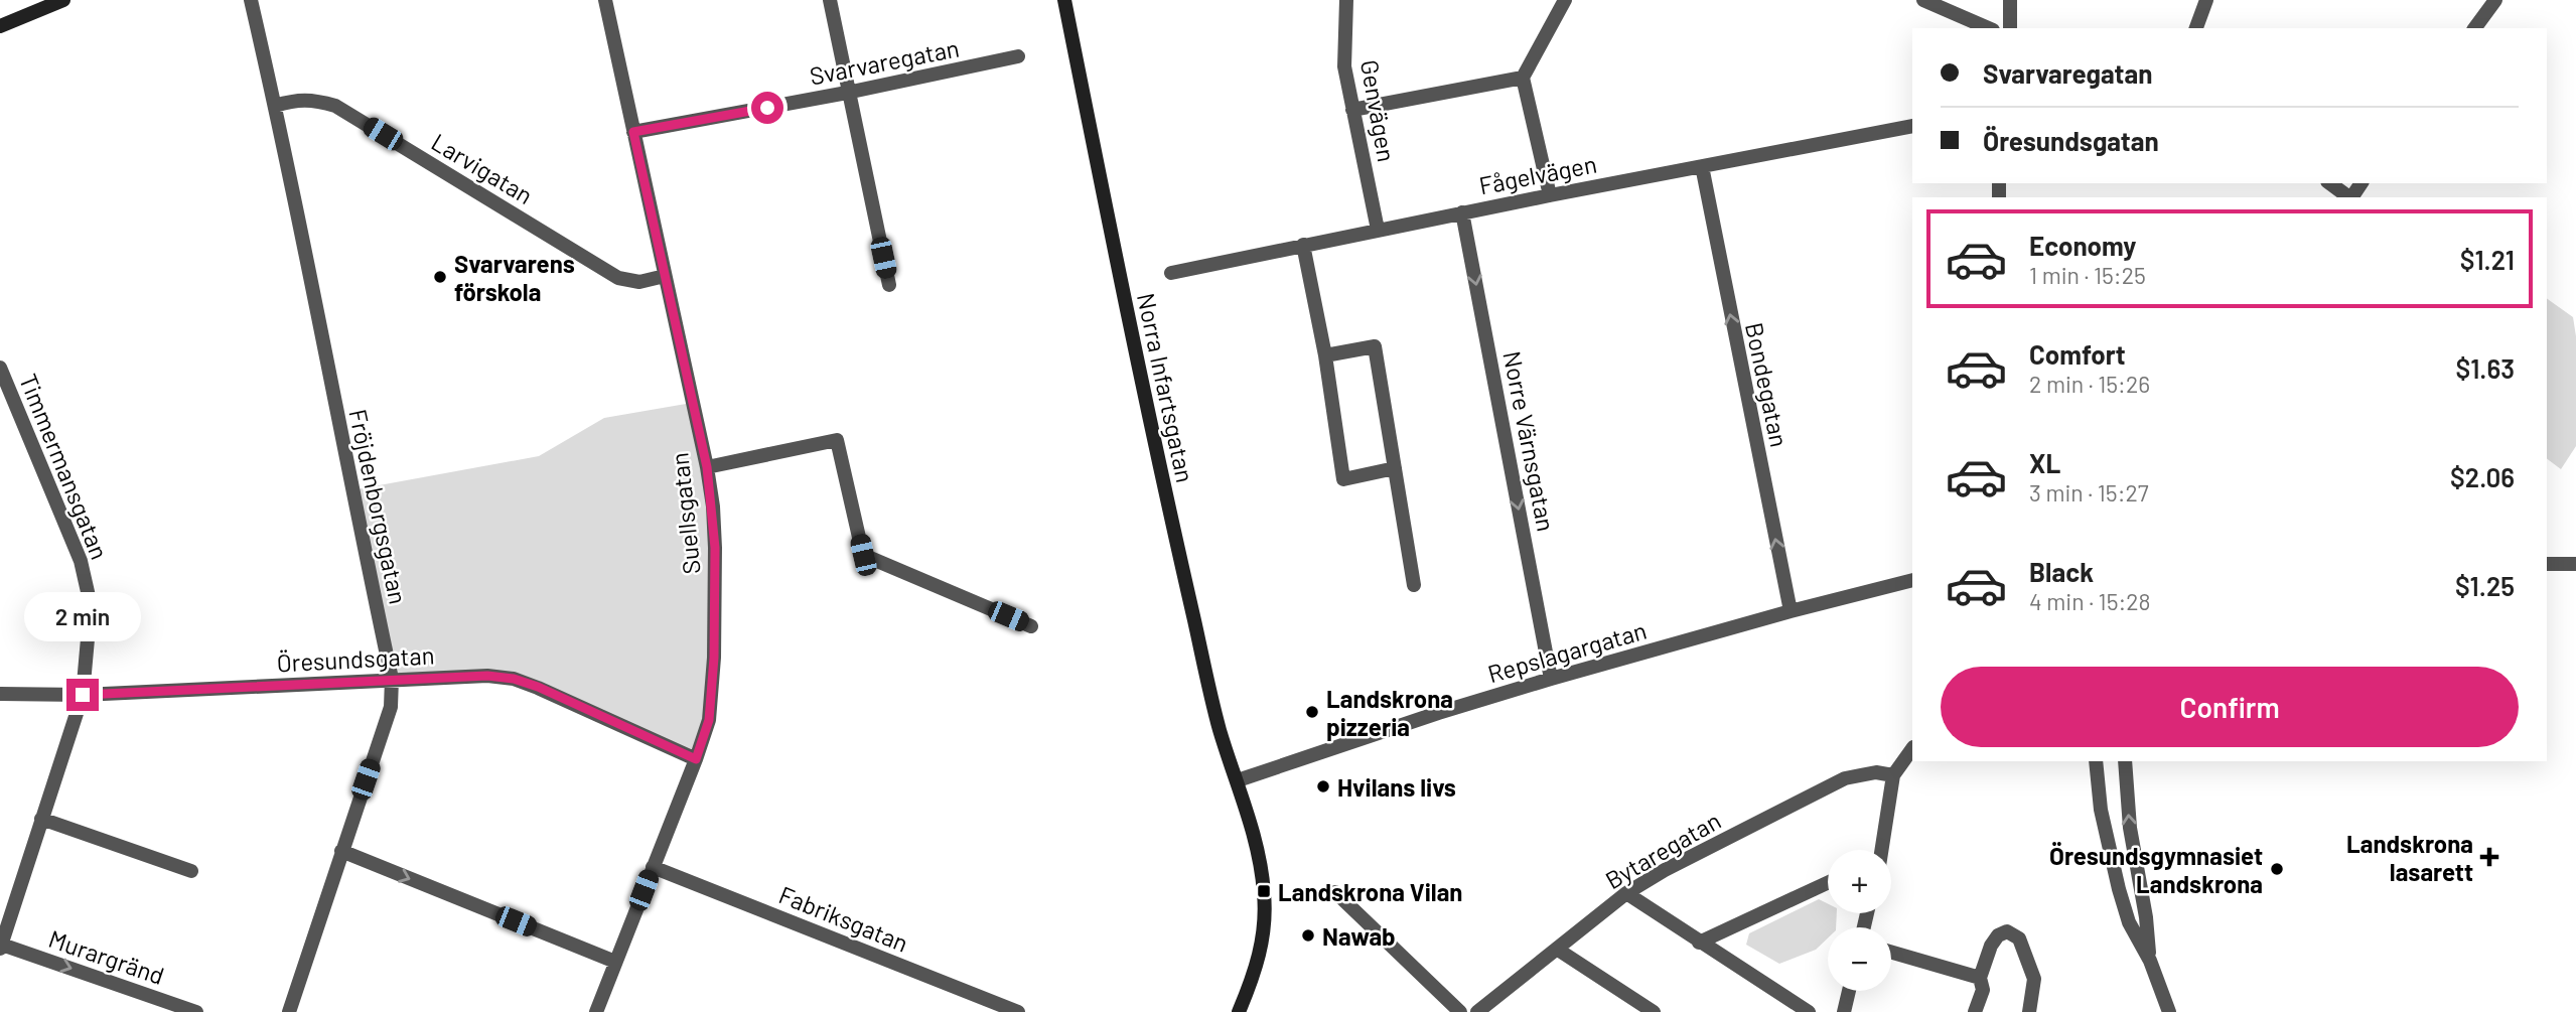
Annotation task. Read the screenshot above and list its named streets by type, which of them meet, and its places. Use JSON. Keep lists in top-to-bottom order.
{
  "streets": {
    "street": [
      "Svarvaregatan",
      "Genvägen",
      "Larvigatan",
      "Fågelvägen",
      "Bondegatan",
      "Norra Infartsgatan",
      "Norre Värnsgatan",
      "Timmermansgatan",
      "Fröjdenborgsgatan",
      "Suellsgatan",
      "Repslagargatan",
      "Öresundsgatan",
      "Bytaregatan",
      "Fabriksgatan",
      "Murargränd"
    ]
  },
  "crossings": [
    ["Svarvaregatan", "Suellsgatan"],
    ["Genvägen", "Fågelvägen"],
    ["Larvigatan", "Fröjdenborgsgatan"],
    ["Larvigatan", "Suellsgatan"],
    ["Fågelvägen", "Bondegatan"],
    ["Fågelvägen", "Norre Värnsgatan"],
    ["Bondegatan", "Repslagargatan"],
    ["Norra Infartsgatan", "Repslagargatan"],
    ["Norre Värnsgatan", "Repslagargatan"],
    ["Timmermansgatan", "Öresundsgatan"],
    ["Timmermansgatan", "Murargränd"],
    ["Fröjdenborgsgatan", "Öresundsgatan"],
    ["Suellsgatan", "Öresundsgatan"],
    ["Suellsgatan", "Fabriksgatan"]
  ],
  "one_way": ["Bondegatan", "Norre Värnsgatan", "Murargränd"],
  "places": {
    "other": [
      "Svarvarens förskola",
      "Landskrona pizzeria",
      "Hvilans livs",
      "Öresundsgymnasiet Landskrona",
      "Nawab"
    ],
    "health": ["Landskrona lasarett"],
    "transit": ["Landskrona Vilan"]
  },
  "page": {
    "banner": ["Svarvaregatan", "Öresundsgatan"],
    "list": [
      {
        "name": "Economy",
        "note": "1 min · 15:25",
        "value": "$1.21"
      },
      {
        "name": "Comfort",
        "note": "2 min · 15:26",
        "value": "$1.63"
      },
      {
        "name": "XL",
        "note": "3 min · 15:27",
        "value": "$2.06"
      },
      {
        "name": "Black",
        "note": "4 min · 15:28",
        "value": "$1.25"
      }
    ],
    "bubble": "2 min",
    "buttons": "Confirm",
    "map_buttons": ["+", "−"]
  }
}
